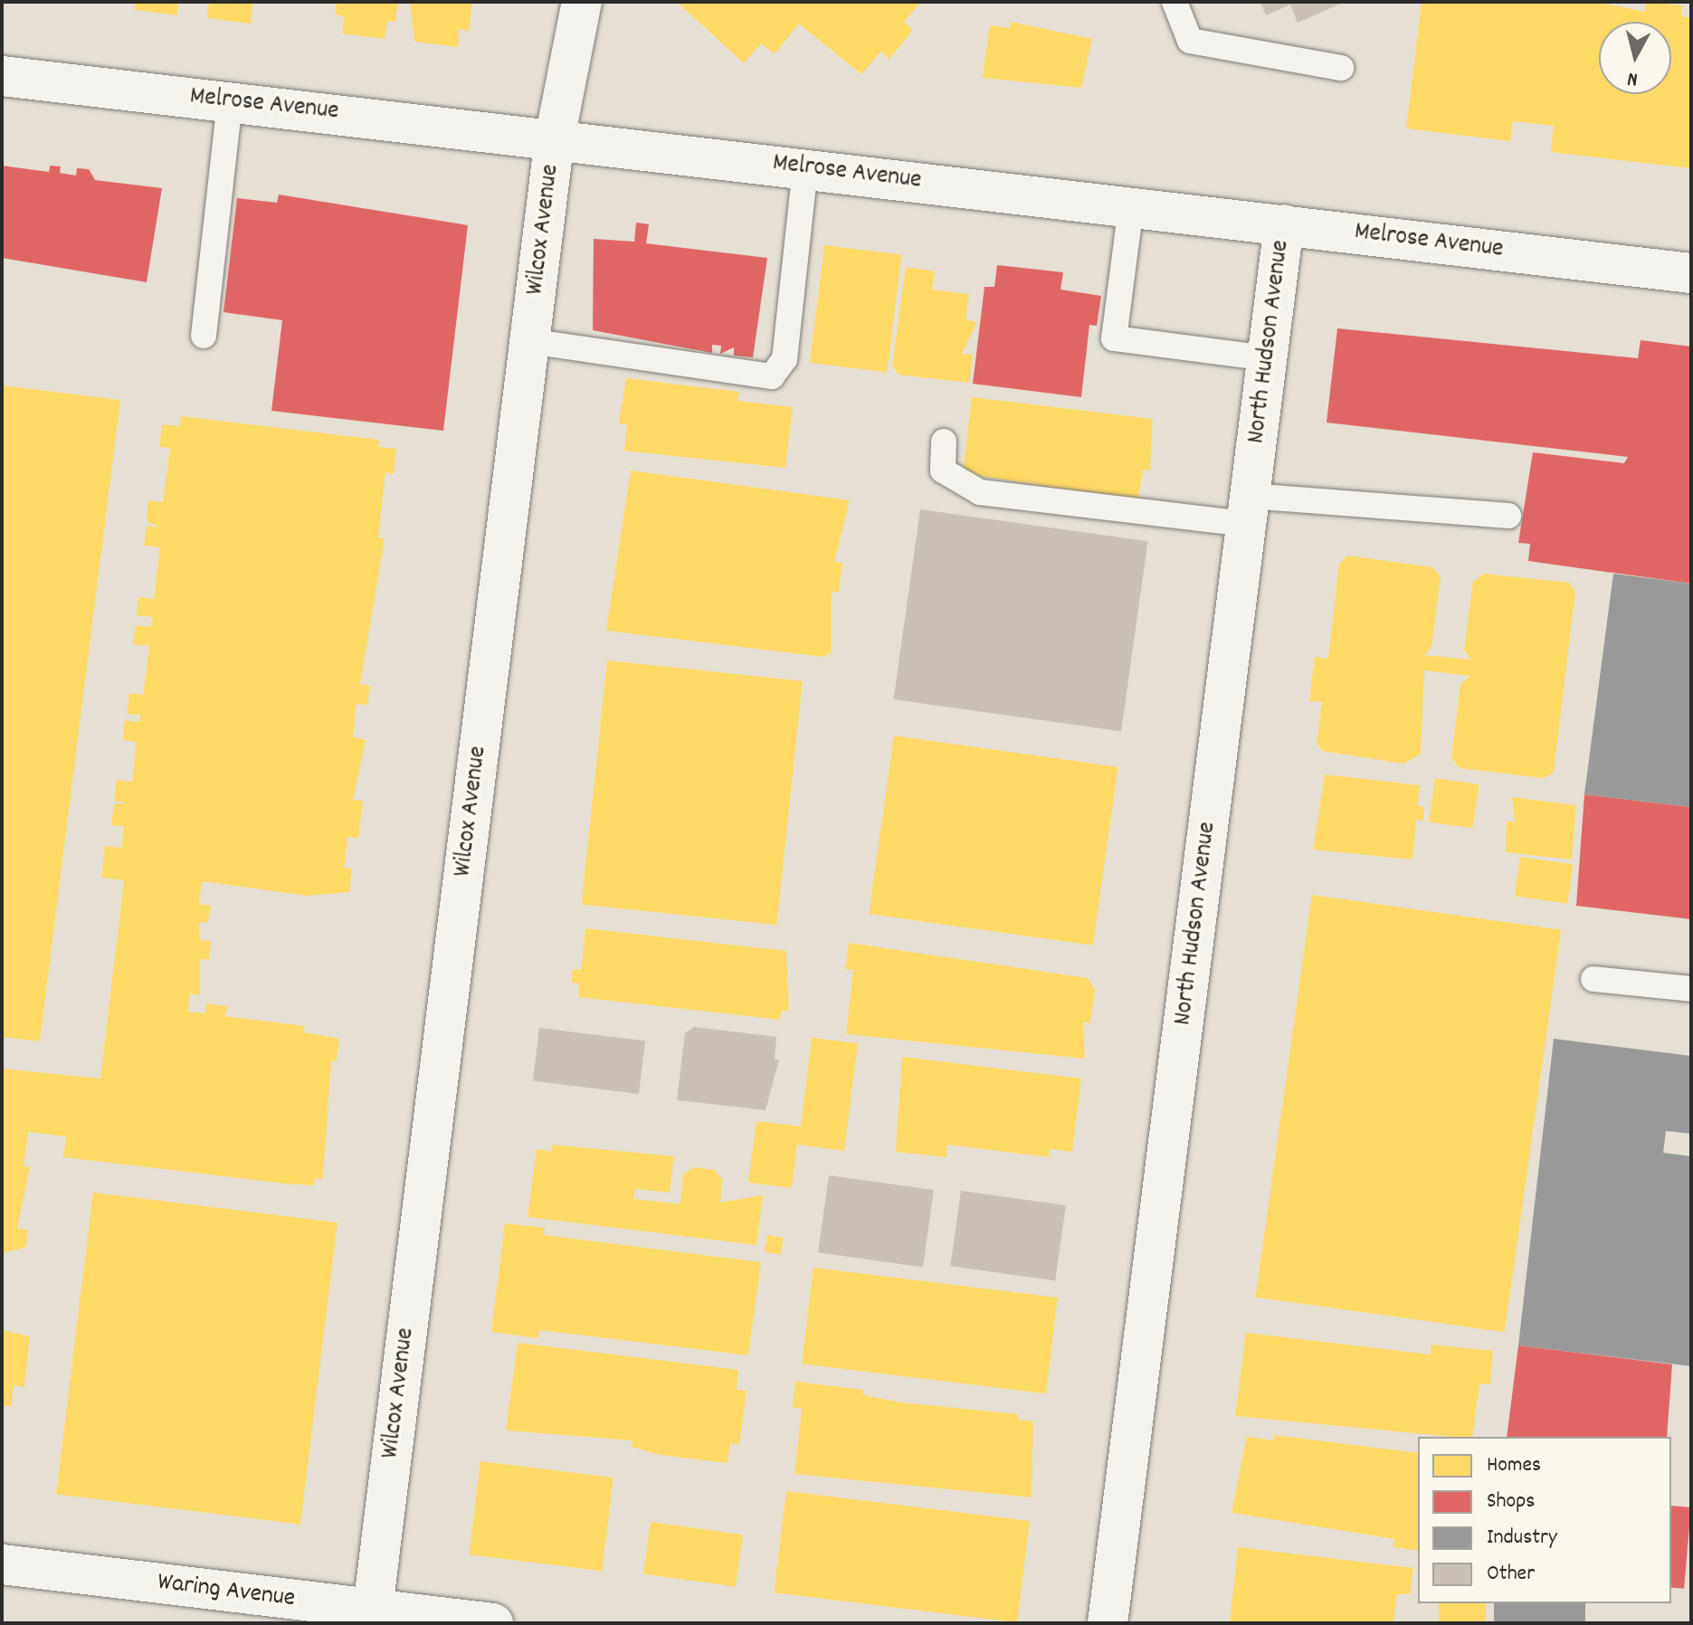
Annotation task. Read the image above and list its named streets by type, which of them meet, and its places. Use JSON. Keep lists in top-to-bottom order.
{
  "streets": {
    "street": [
      "Melrose Avenue",
      "Wilcox Avenue",
      "North Hudson Avenue",
      "Waring Avenue"
    ]
  },
  "crossings": [
    ["Melrose Avenue", "Wilcox Avenue"],
    ["Melrose Avenue", "North Hudson Avenue"],
    ["Wilcox Avenue", "Waring Avenue"]
  ],
  "legend": [
    "Homes",
    "Shops",
    "Industry",
    "Other"
  ],
  "north": "bottom"
}
